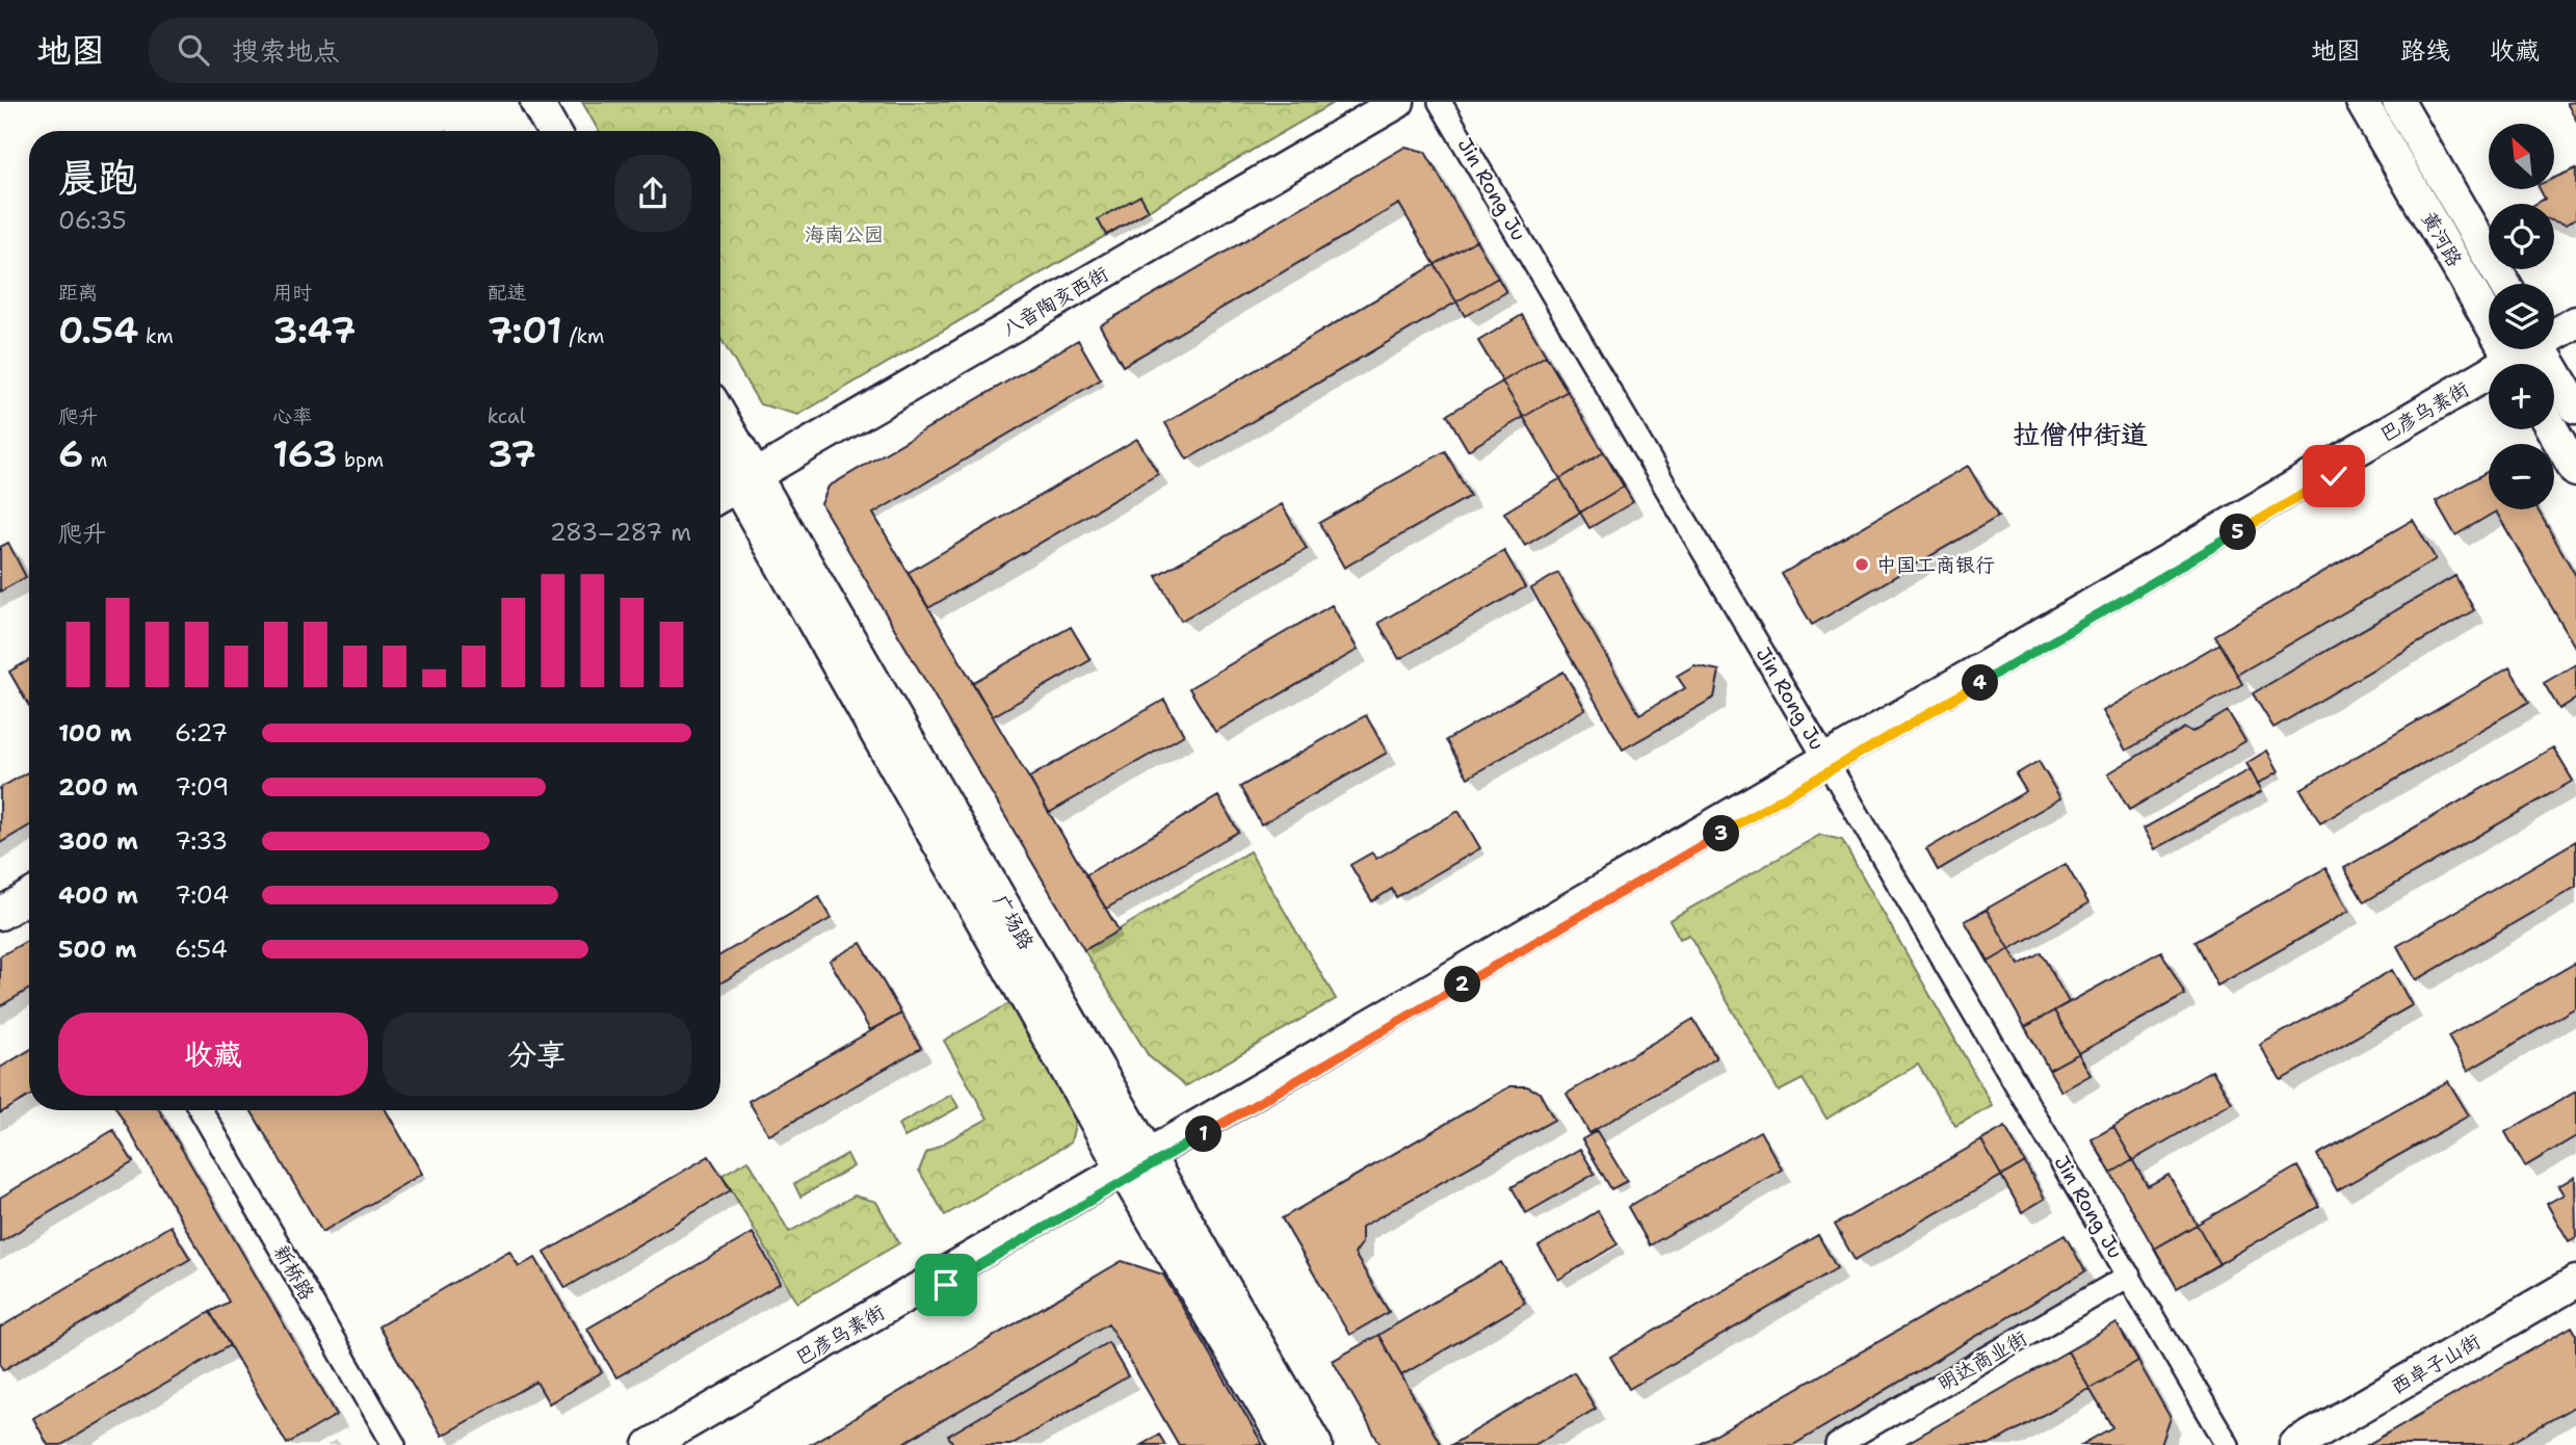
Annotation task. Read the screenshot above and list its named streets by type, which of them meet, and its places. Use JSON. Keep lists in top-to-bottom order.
{
  "streets": {
    "street": [
      "Jin Rong Ju",
      "黄河路",
      "八音陶亥西街",
      "巴彦乌素街",
      "广场路",
      "新桥路",
      "明达商业街",
      "西卓子山街"
    ]
  },
  "crossings": [
    ["Jin Rong Ju", "巴彦乌素街"],
    ["Jin Rong Ju", "明达商业街"],
    ["八音陶亥西街", "广场路"],
    ["巴彦乌素街", "广场路"]
  ],
  "districts": ["拉僧仲街道"],
  "parks": ["海南公园"],
  "places": ["中国工商银行"],
  "north": "top left",
  "page": {
    "header": "地图",
    "search": "搜索地点",
    "nav": ["地图", "路线", "收藏"],
    "map_buttons": ["+", "−"],
    "heading": ["晨跑", "06:35"],
    "stats": [
      ["距离", "0.54 km"],
      ["用时", "3:47"],
      ["配速", "7:01 /km"],
      ["爬升", "6 m"],
      ["心率", "163 bpm"],
      ["kcal", "37"]
    ],
    "chart": ["爬升", "283–287 m"],
    "pins": [
      "5",
      "4",
      "3",
      "2",
      "1"
    ],
    "list": [
      {
        "name": "100 m",
        "note": "6:27"
      },
      {
        "name": "200 m",
        "note": "7:09"
      },
      {
        "name": "300 m",
        "note": "7:33"
      },
      {
        "name": "400 m",
        "note": "7:04"
      },
      {
        "name": "500 m",
        "note": "6:54"
      }
    ],
    "buttons": ["收藏", "分享"]
  }
}
